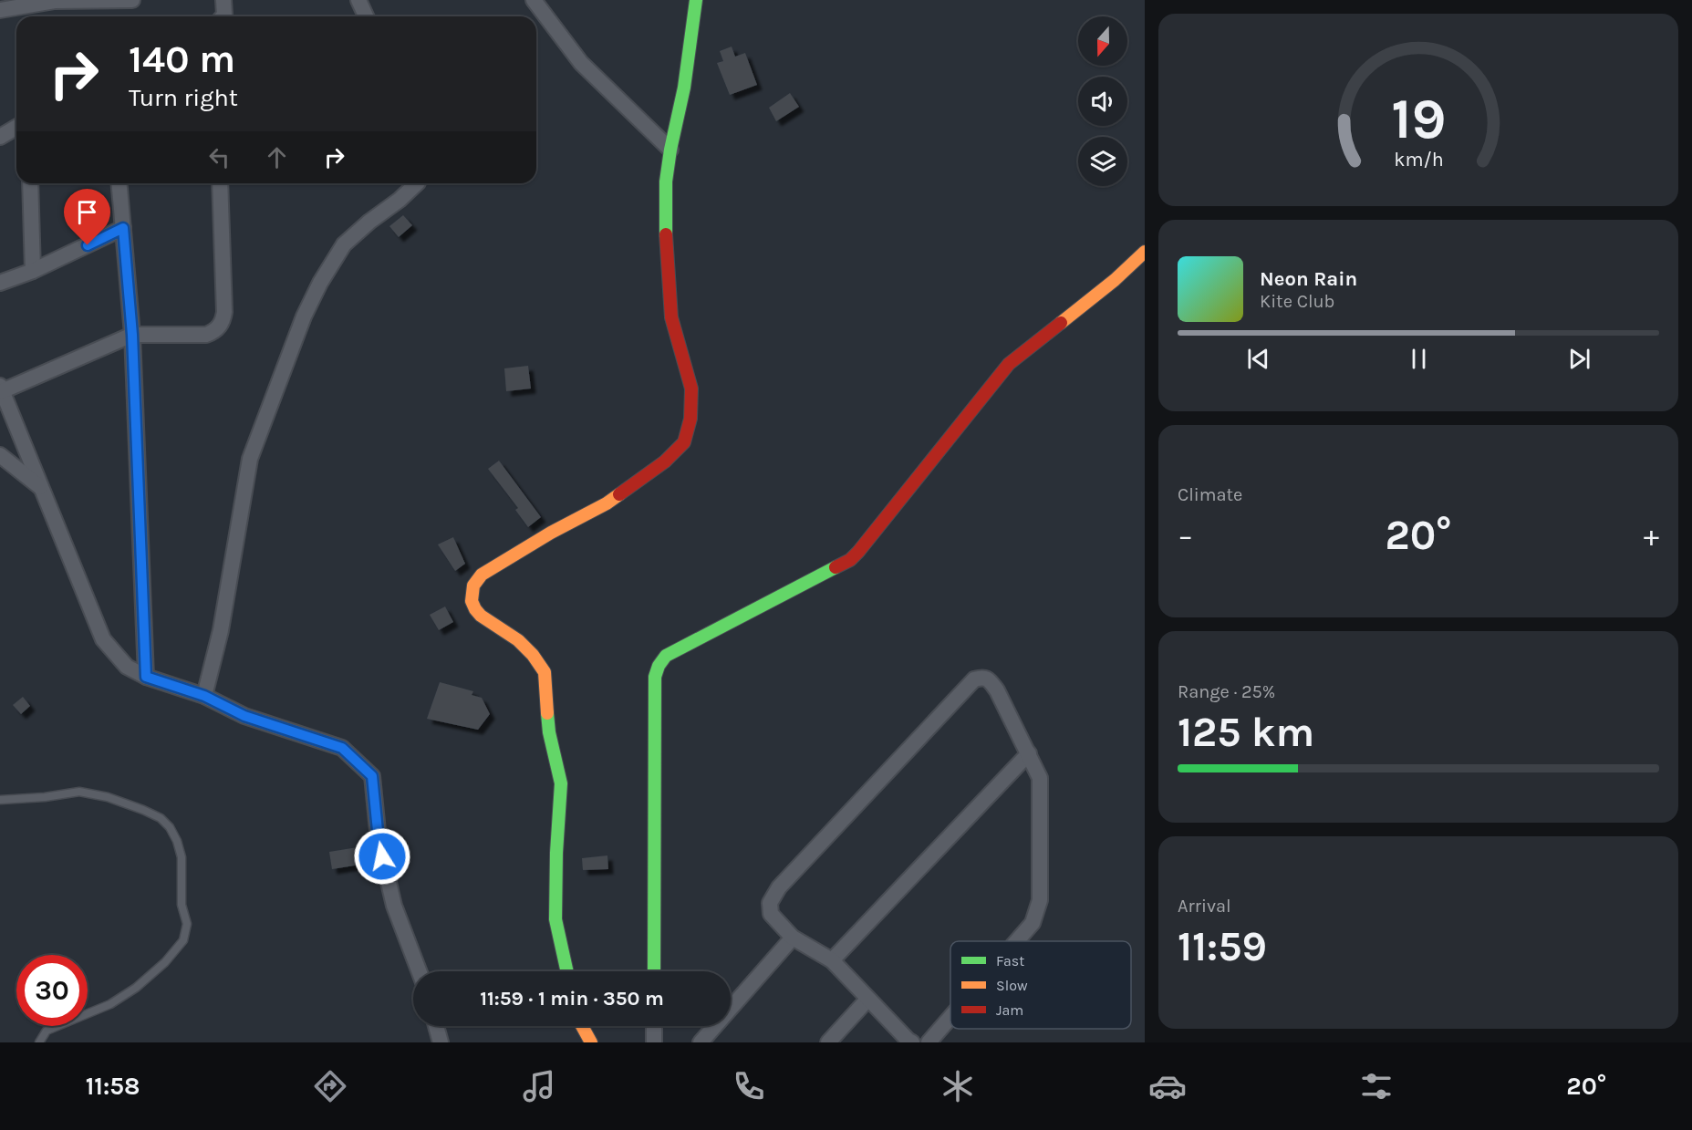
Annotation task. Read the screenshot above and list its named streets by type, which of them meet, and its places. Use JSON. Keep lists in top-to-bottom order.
{
  "legend": ["Fast", "Slow", "Jam"],
  "north": "bottom",
  "page": {
    "turn": ["140 m", "Turn right"],
    "song": ["Neon Rain", "Kite Club"],
    "tile": [
      "Climate",
      ["Range · 25%", "125 km"],
      ["Arrival", "11:59"]
    ],
    "heat": ["−", "20°", "+"],
    "limit": "30",
    "trip": "11:59 · 1 min · 350 m",
    "tabs": ["11:58", "20°"],
    "gauge": ["19", "km/h"]
  }
}
